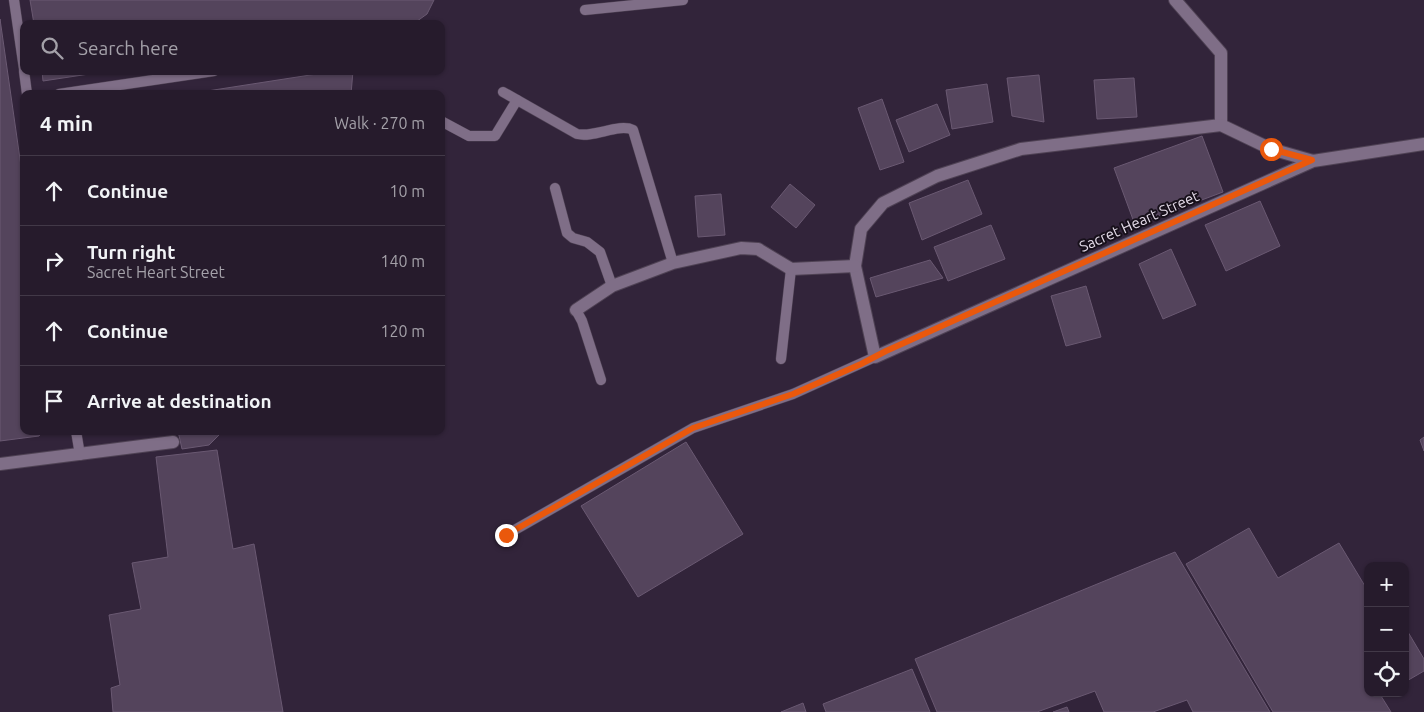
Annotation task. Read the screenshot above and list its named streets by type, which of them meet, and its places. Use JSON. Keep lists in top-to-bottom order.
{
  "streets": {
    "street": ["Sacret Heart Street"]
  },
  "page": {
    "search": "Search here",
    "heading": ["4 min", "Walk · 270 m"],
    "list": [
      ["Continue", "10 m"],
      ["Turn right", "Sacret Heart Street", "140 m"],
      ["Continue", "120 m"],
      "Arrive at destination"
    ],
    "map_buttons": ["+", "−"]
  }
}
